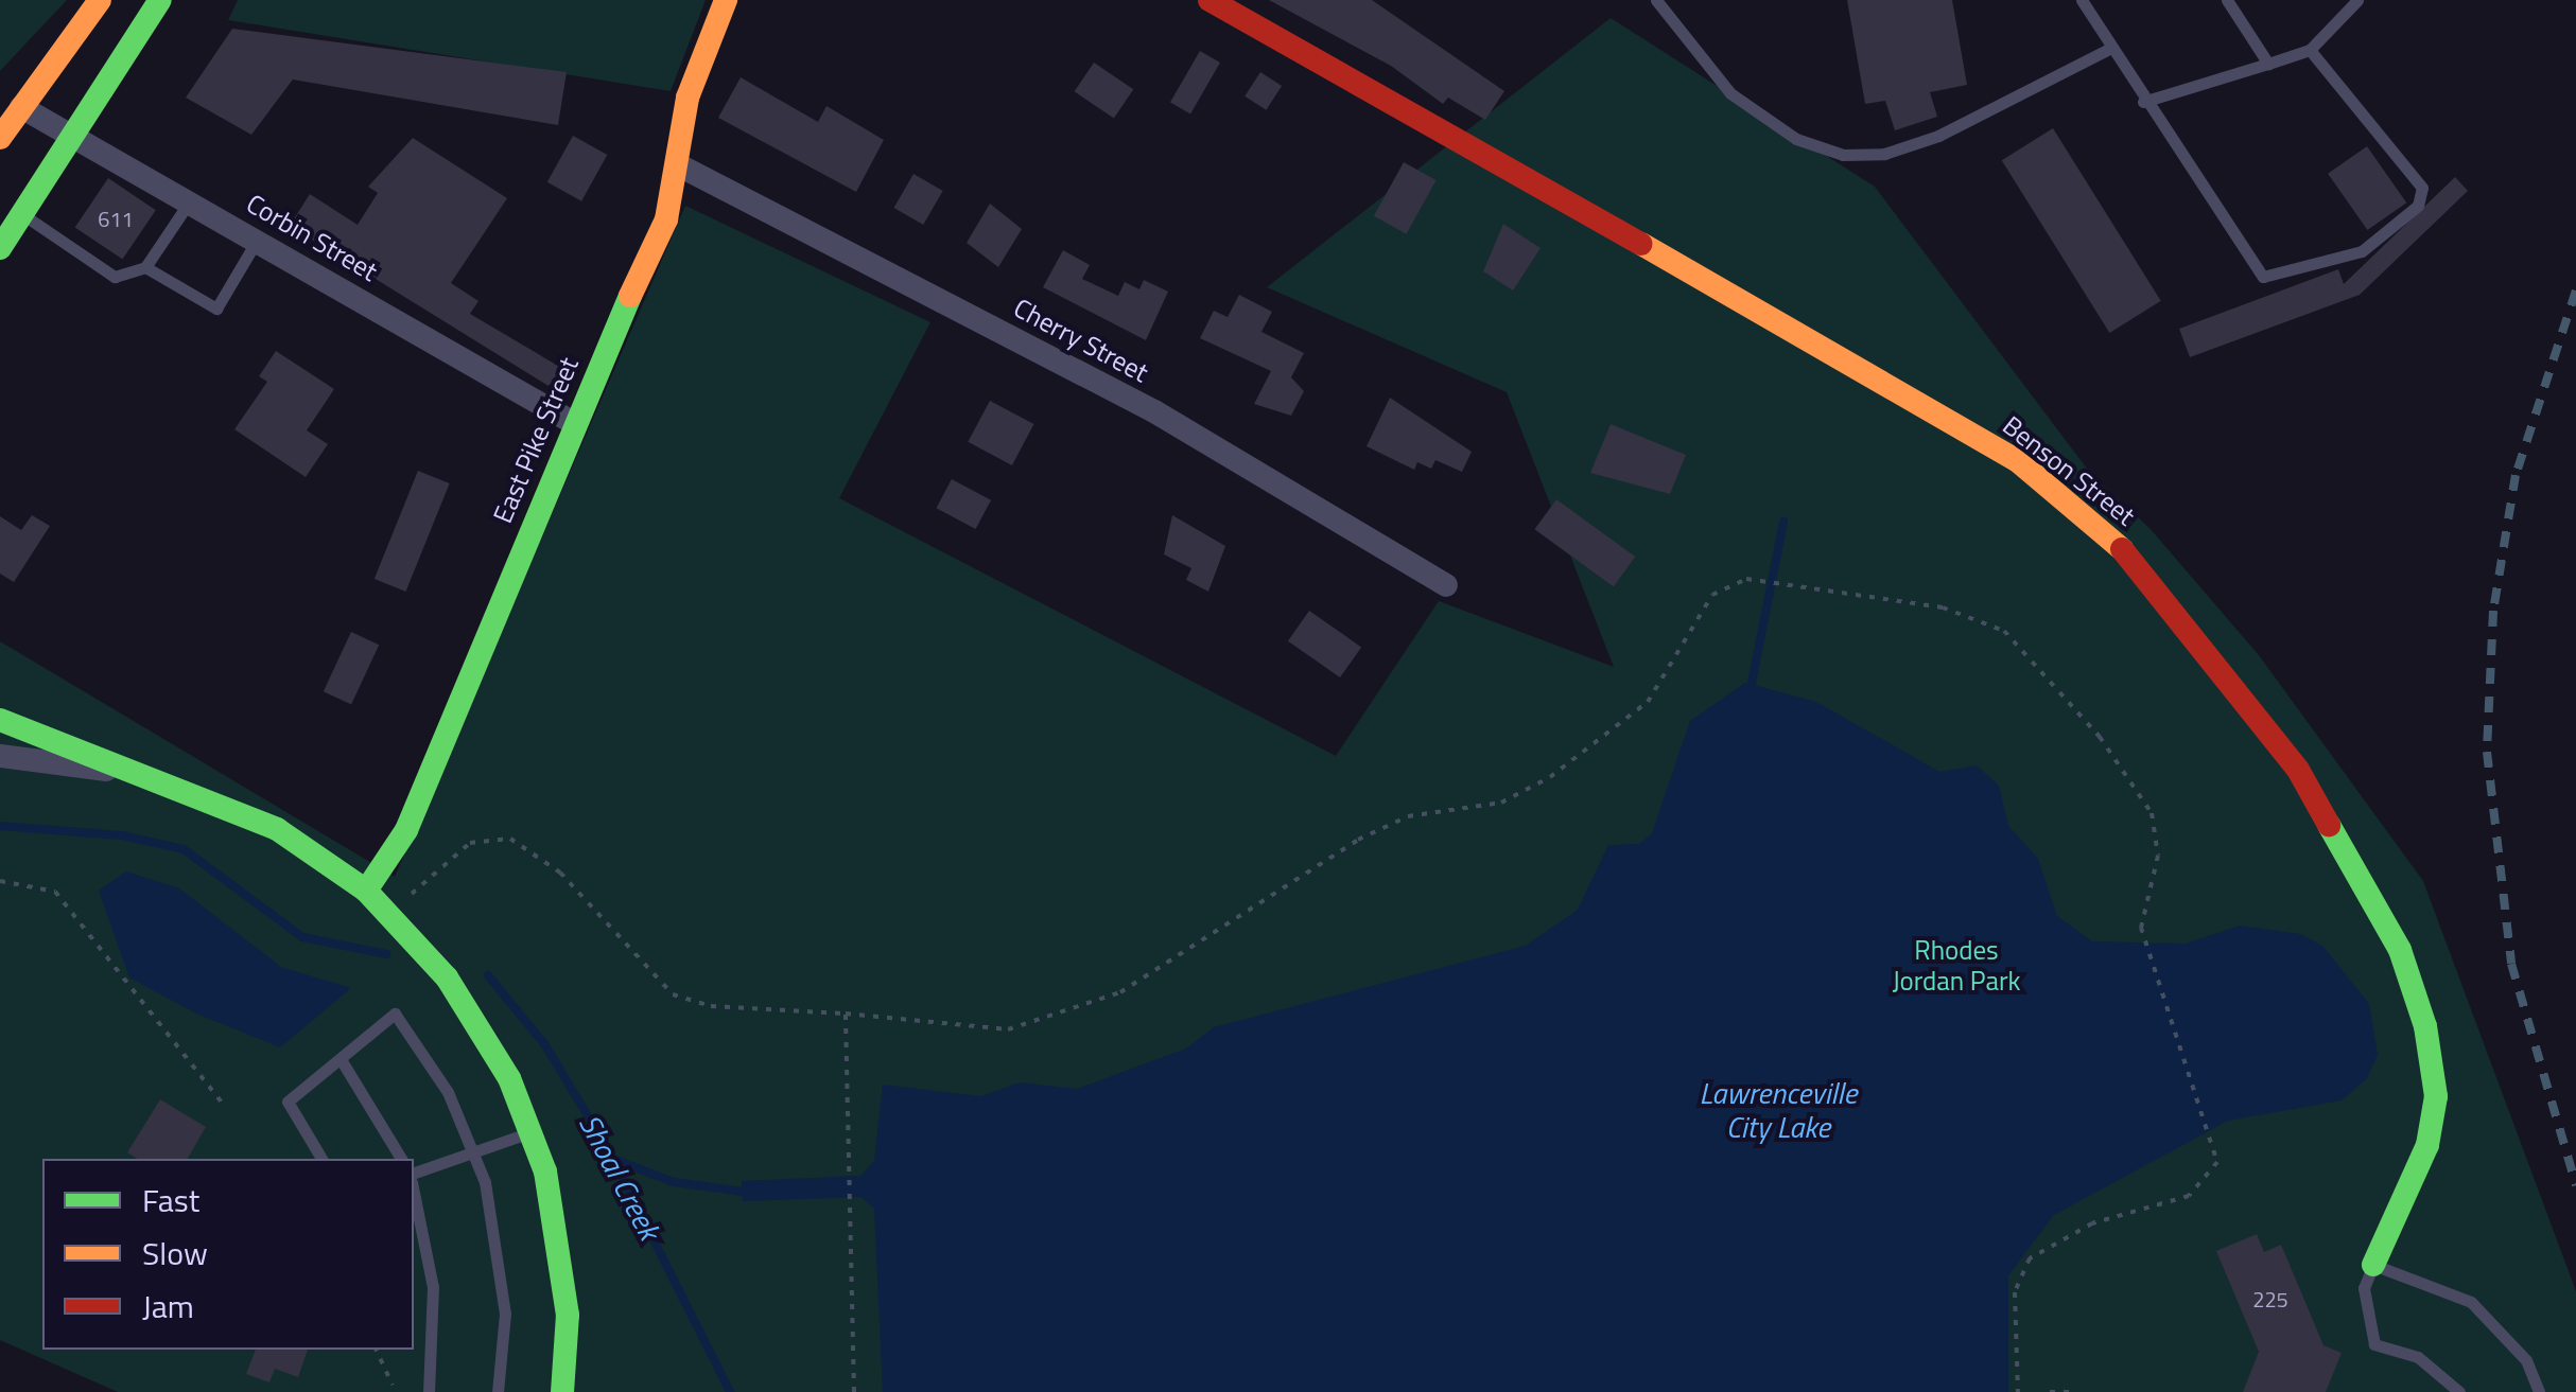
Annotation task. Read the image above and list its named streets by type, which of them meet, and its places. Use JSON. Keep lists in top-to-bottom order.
{
  "streets": {
    "street": [
      "Corbin Street",
      "Cherry Street",
      "East Pike Street",
      "Benson Street"
    ]
  },
  "crossings": [
    ["Corbin Street", "East Pike Street"],
    ["Cherry Street", "East Pike Street"]
  ],
  "water": ["Lawrenceville City Lake", "Shoal Creek"],
  "parks": ["Rhodes Jordan Park"],
  "house_numbers": ["611", "225"],
  "legend": ["Fast", "Slow", "Jam"]
}
